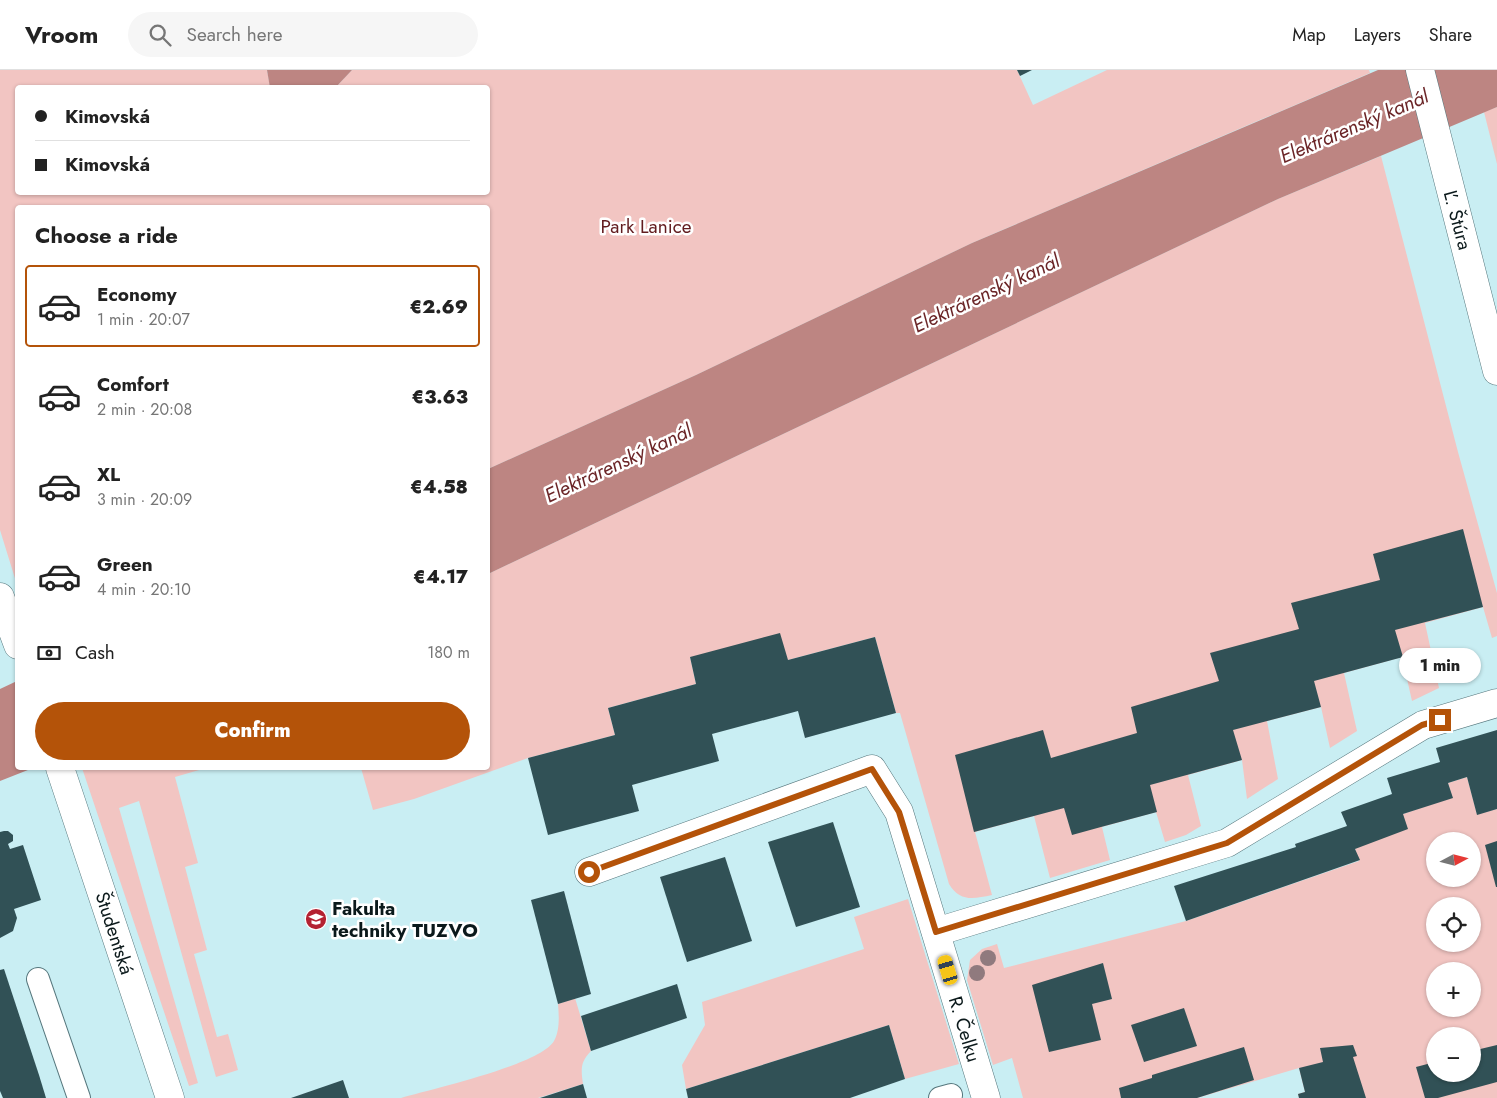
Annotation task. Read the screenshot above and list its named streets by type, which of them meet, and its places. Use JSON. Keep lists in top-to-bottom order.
{
  "streets": {
    "street": ["Ľ. Štúra", "Študentská", "R. Čelku"]
  },
  "water": ["Elektrárenský kanál"],
  "parks": ["Park Lanice"],
  "places": {
    "school or university": ["Fakulta techniky TUZVO"]
  },
  "north": "right",
  "page": {
    "header": "Vroom",
    "search": "Search here",
    "nav": ["Map", "Layers", "Share"],
    "banner": ["Kimovská", "Kimovská"],
    "heading": "Choose a ride",
    "list": [
      {
        "name": "Economy",
        "note": "1 min · 20:07",
        "value": "€2.69"
      },
      {
        "name": "Comfort",
        "note": "2 min · 20:08",
        "value": "€3.63"
      },
      {
        "name": "XL",
        "note": "3 min · 20:09",
        "value": "€4.58"
      },
      {
        "name": "Green",
        "note": "4 min · 20:10",
        "value": "€4.17"
      }
    ],
    "pay": ["Cash", "180 m"],
    "bubble": "1 min",
    "buttons": "Confirm",
    "map_buttons": ["+", "−"]
  }
}
